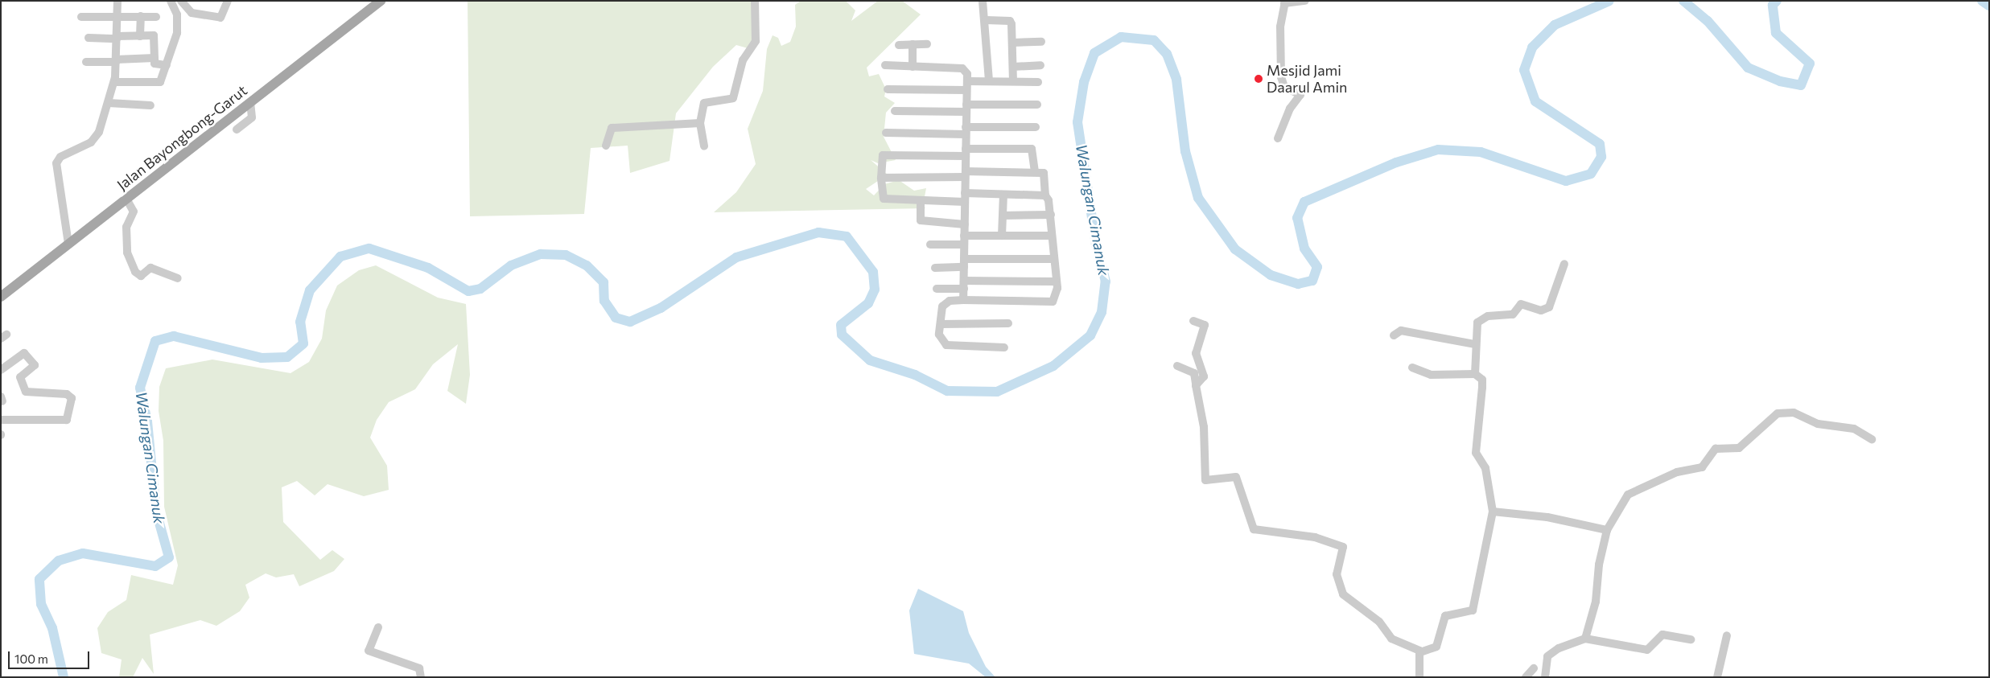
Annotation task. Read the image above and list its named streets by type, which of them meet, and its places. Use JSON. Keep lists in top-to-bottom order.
{
  "streets": {
    "main road": ["Jalan Bayongbong-Garut"]
  },
  "water": ["Walungan Cimanuk"],
  "places": ["Mesjid Jami Daarul Amin"],
  "scale_bar": "100 m"
}
